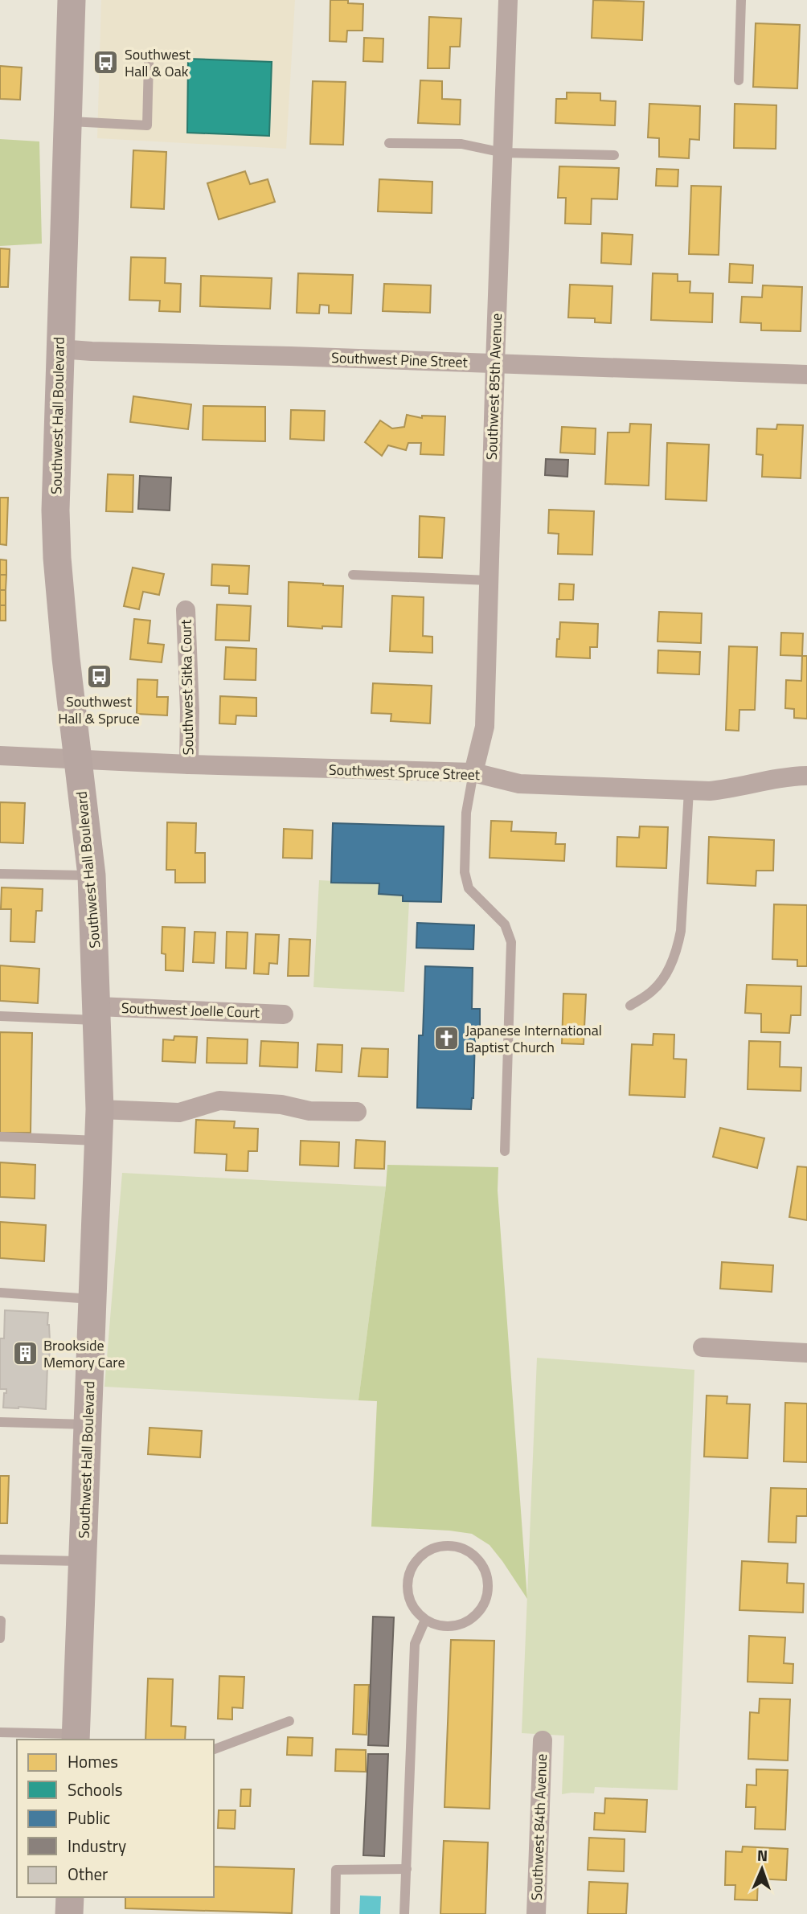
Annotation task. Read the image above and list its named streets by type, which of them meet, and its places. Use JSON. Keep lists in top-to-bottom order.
{
  "streets": {
    "main road": ["Southwest Hall Boulevard"],
    "street": [
      "Southwest Pine Street",
      "Southwest 85th Avenue",
      "Southwest Sitka Court",
      "Southwest Spruce Street",
      "Southwest Joelle Court",
      "Southwest 84th Avenue"
    ]
  },
  "crossings": [
    ["Southwest Pine Street", "Southwest 85th Avenue"],
    ["Southwest Pine Street", "Southwest Hall Boulevard"],
    ["Southwest 85th Avenue", "Southwest Spruce Street"],
    ["Southwest Hall Boulevard", "Southwest Spruce Street"],
    ["Southwest Hall Boulevard", "Southwest Joelle Court"],
    ["Southwest Sitka Court", "Southwest Spruce Street"]
  ],
  "places": {
    "bus stop": ["Southwest Hall & Oak", "Southwest Hall & Spruce"],
    "church": ["Japanese International Baptist Church"],
    "building": ["Brookside Memory Care"]
  },
  "legend": [
    "Homes",
    "Schools",
    "Public",
    "Industry",
    "Other"
  ],
  "north": "top"
}
